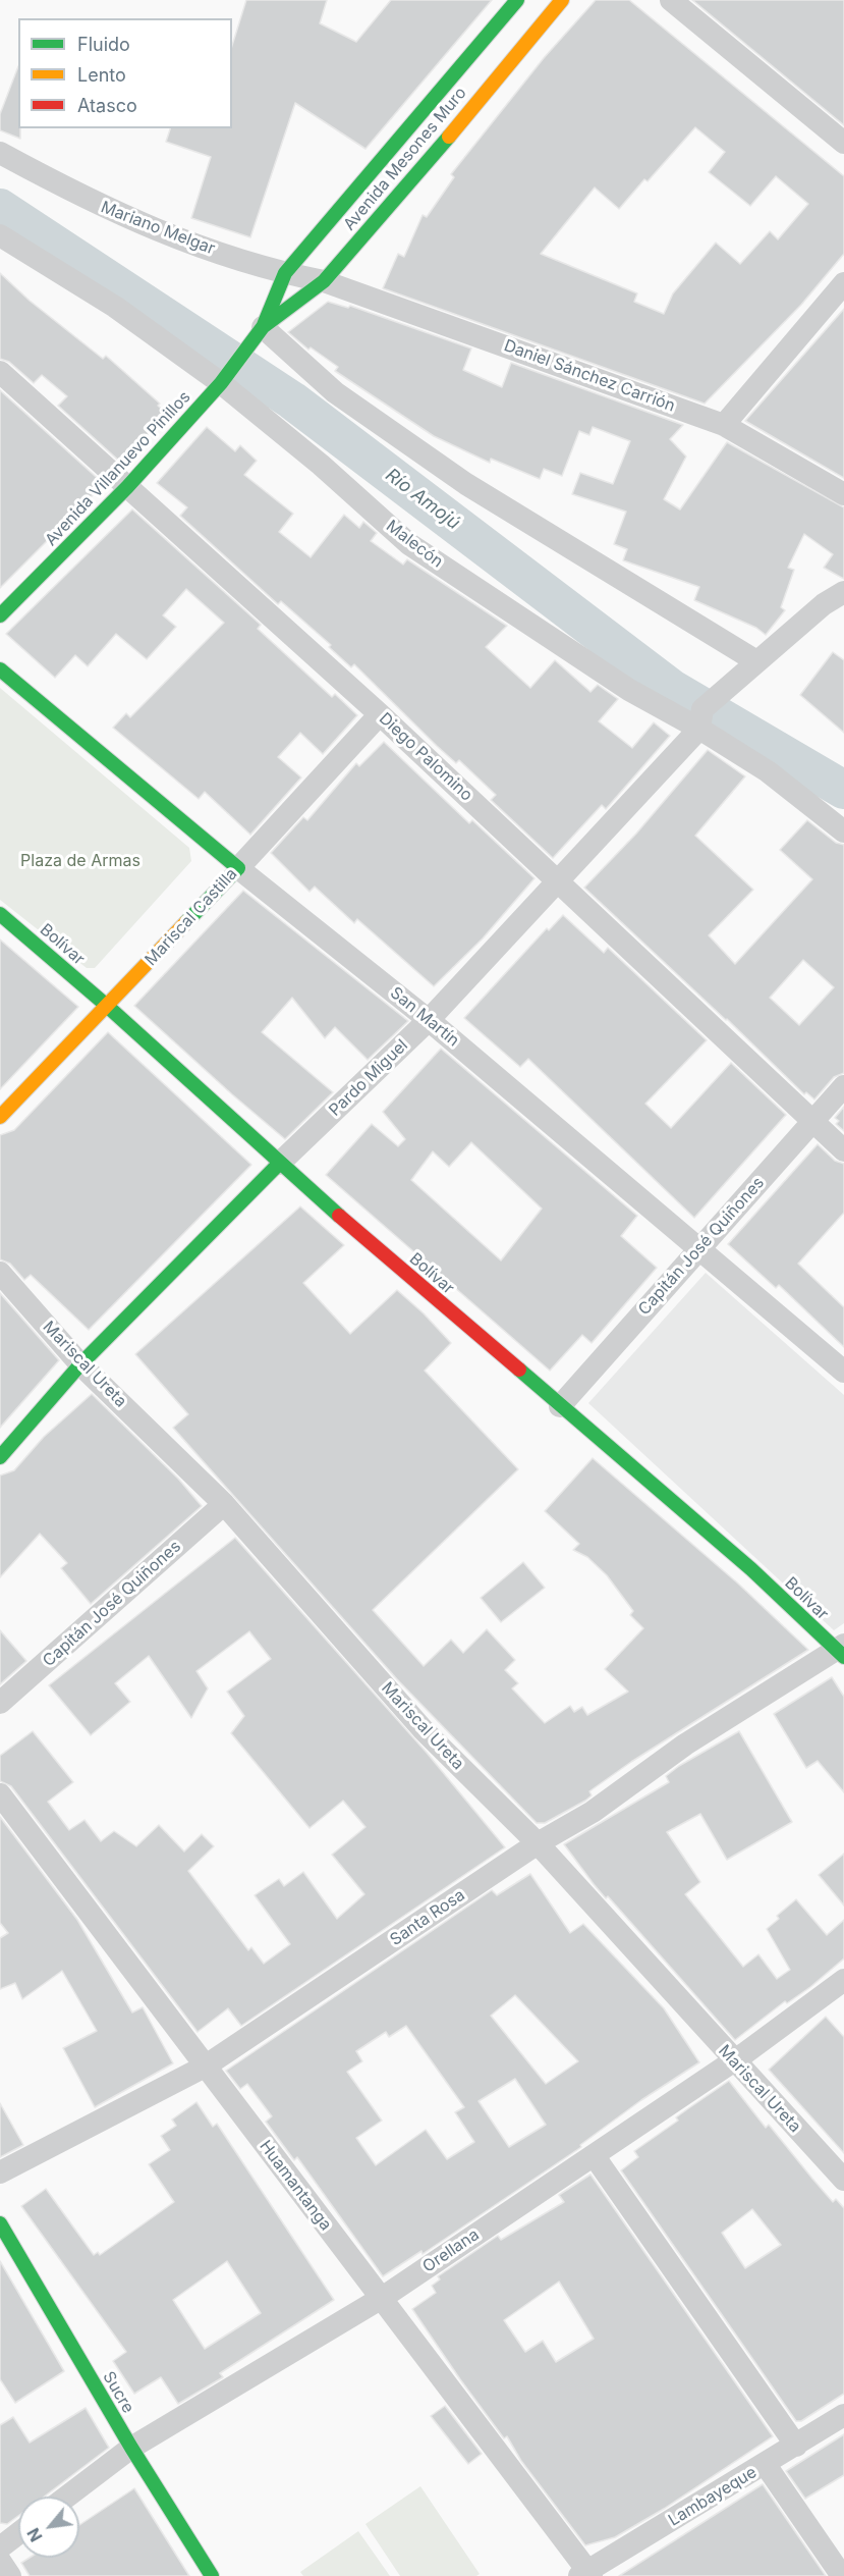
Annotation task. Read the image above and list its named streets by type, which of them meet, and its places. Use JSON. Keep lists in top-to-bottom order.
{
  "streets": {
    "street": [
      "Avenida Mesones Muro",
      "Mariano Melgar",
      "Daniel Sánchez Carrión",
      "Avenida Villanuevo Pinillos",
      "Malecón",
      "Diego Palomino",
      "Mariscal Castilla",
      "Bolívar",
      "San Martín",
      "Pardo Miguel",
      "Capitán José Quiñones",
      "Mariscal Ureta",
      "Santa Rosa",
      "Huamantanga",
      "Orellana",
      "Sucre",
      "Lambayeque"
    ]
  },
  "crossings": [
    ["Avenida Mesones Muro", "Mariano Melgar"],
    ["Avenida Mesones Muro", "Daniel Sánchez Carrión"],
    ["Avenida Mesones Muro", "Avenida Villanuevo Pinillos"],
    ["Mariano Melgar", "Daniel Sánchez Carrión"],
    ["Avenida Villanuevo Pinillos", "Malecón"],
    ["Avenida Villanuevo Pinillos", "Diego Palomino"],
    ["Malecón", "Pardo Miguel"],
    ["Diego Palomino", "Mariscal Castilla"],
    ["Diego Palomino", "Pardo Miguel"],
    ["Diego Palomino", "Capitán José Quiñones"],
    ["Mariscal Castilla", "Bolívar"],
    ["Mariscal Castilla", "San Martín"],
    ["Bolívar", "Pardo Miguel"],
    ["Bolívar", "Capitán José Quiñones"],
    ["Bolívar", "Santa Rosa"],
    ["San Martín", "Pardo Miguel"],
    ["San Martín", "Capitán José Quiñones"],
    ["Pardo Miguel", "Mariscal Ureta"],
    ["Capitán José Quiñones", "Mariscal Ureta"],
    ["Mariscal Ureta", "Santa Rosa"],
    ["Mariscal Ureta", "Orellana"],
    ["Santa Rosa", "Huamantanga"],
    ["Huamantanga", "Orellana"],
    ["Huamantanga", "Lambayeque"],
    ["Orellana", "Sucre"]
  ],
  "water": ["Río Amojú"],
  "parks": ["Plaza de Armas"],
  "legend": ["Fluido", "Lento", "Atasco"],
  "north": "bottom left"
}
